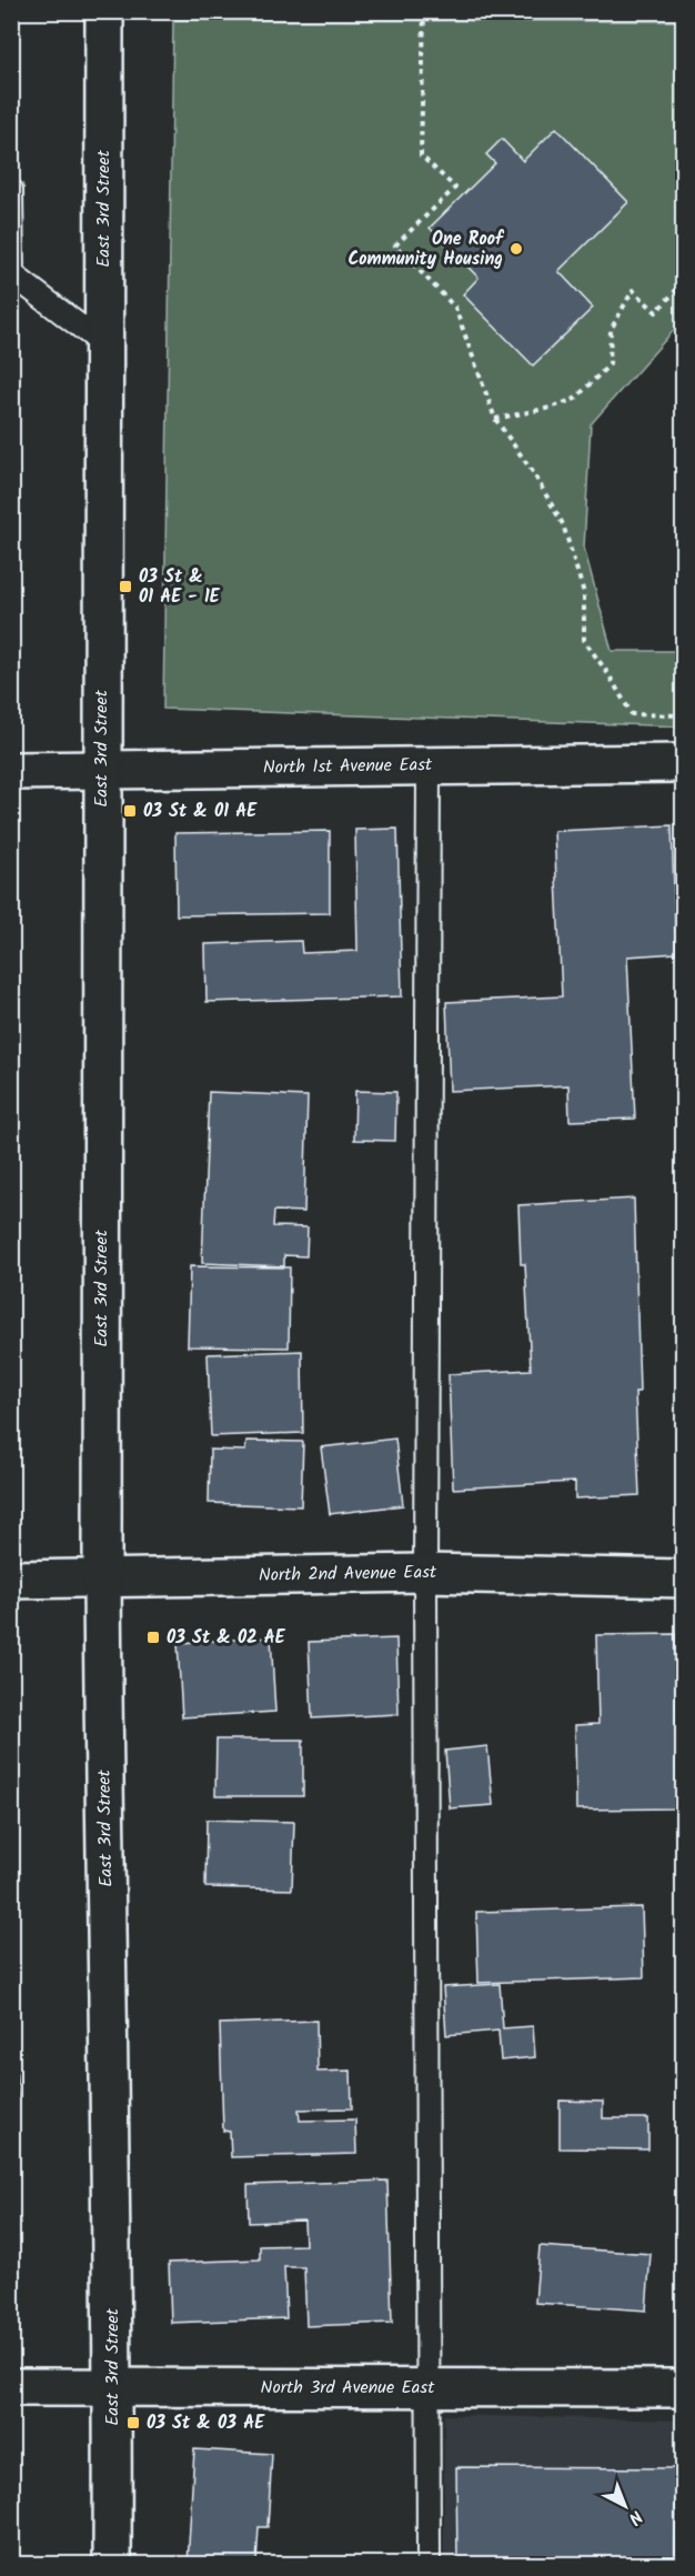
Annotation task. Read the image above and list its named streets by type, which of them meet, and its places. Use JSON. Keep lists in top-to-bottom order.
{
  "streets": {
    "street": [
      "East 3rd Street",
      "North 1st Avenue East",
      "North 2nd Avenue East",
      "North 3rd Avenue East"
    ]
  },
  "crossings": [
    ["East 3rd Street", "North 1st Avenue East"],
    ["East 3rd Street", "North 2nd Avenue East"],
    ["East 3rd Street", "North 3rd Avenue East"]
  ],
  "places": {
    "other": ["One Roof Community Housing"],
    "transit": [
      "03 St & 01 AE - 1E",
      "03 St & 01 AE",
      "03 St & 02 AE",
      "03 St & 03 AE"
    ]
  },
  "north": "bottom right"
}
